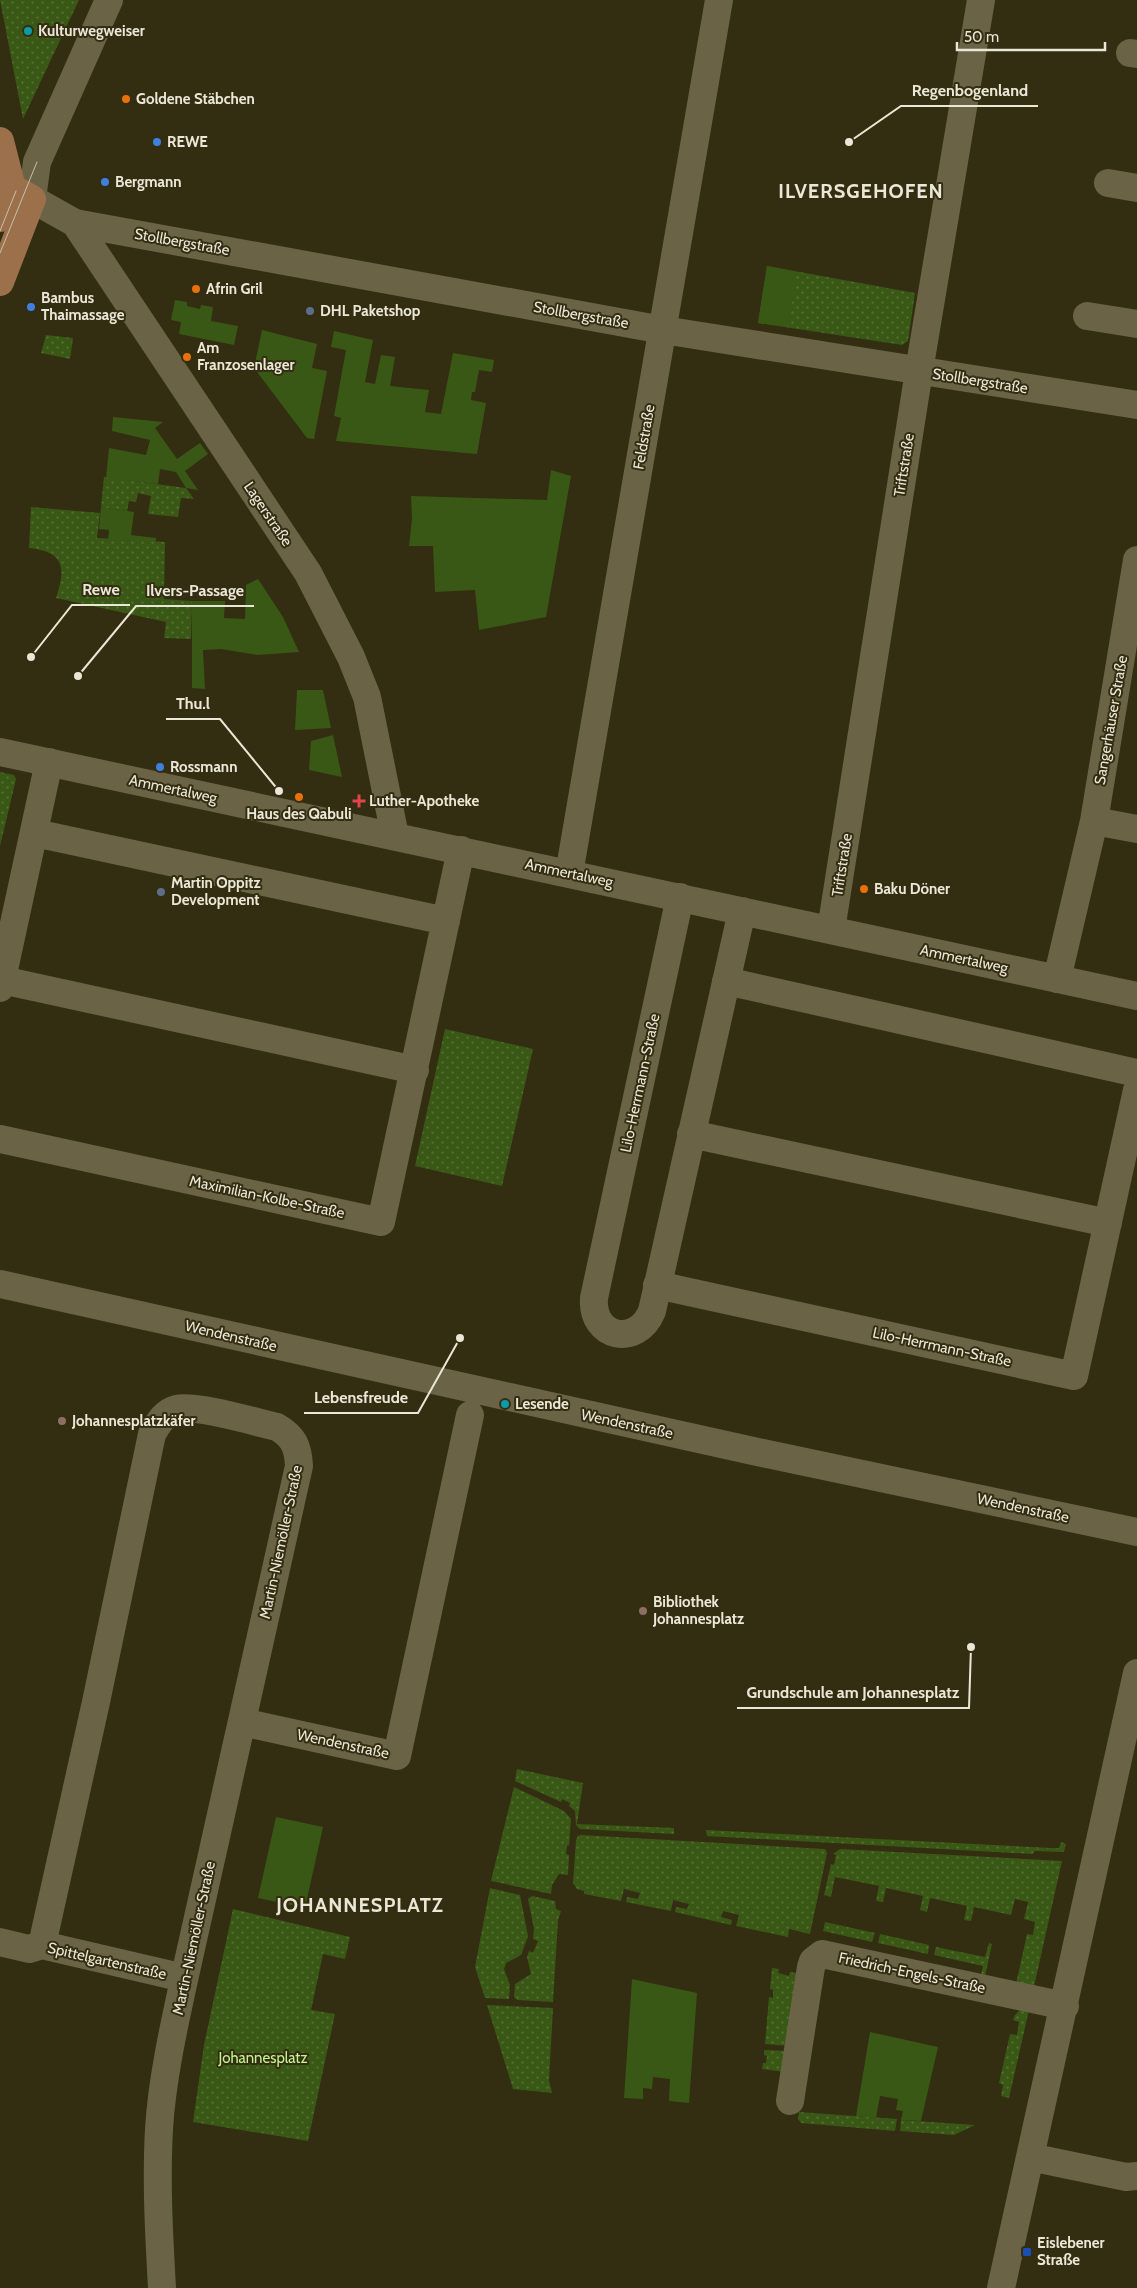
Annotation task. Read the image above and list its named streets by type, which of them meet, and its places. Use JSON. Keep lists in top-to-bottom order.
{
  "streets": {
    "street": [
      "Stollbergstraße",
      "Feldstraße",
      "Triftstraße",
      "Lagerstraße",
      "Sangerhäuser Straße",
      "Ammertalweg",
      "Lilo-Herrmann-Straße",
      "Maximilian-Kolbe-Straße",
      "Wendenstraße",
      "Martin-Niemöller-Straße",
      "Spittelgartenstraße",
      "Friedrich-Engels-Straße"
    ]
  },
  "crossings": [
    ["Stollbergstraße", "Feldstraße"],
    ["Stollbergstraße", "Triftstraße"],
    ["Stollbergstraße", "Lagerstraße"],
    ["Feldstraße", "Ammertalweg"],
    ["Triftstraße", "Ammertalweg"],
    ["Lagerstraße", "Ammertalweg"],
    ["Sangerhäuser Straße", "Ammertalweg"],
    ["Ammertalweg", "Lilo-Herrmann-Straße"],
    ["Ammertalweg", "Maximilian-Kolbe-Straße"],
    ["Wendenstraße", "Martin-Niemöller-Straße"],
    ["Martin-Niemöller-Straße", "Spittelgartenstraße"]
  ],
  "districts": ["ILVERSGEHOFEN", "JOHANNESPLATZ"],
  "parks": ["Johannesplatz"],
  "places": {
    "other": [
      "Kulturwegweiser",
      "Goldene Stäbchen",
      "REWE",
      "Regenbogenland",
      "Bergmann",
      "Afrin Gril",
      "Bambus Thaimassage",
      "DHL Paketshop",
      "Am Franzosenlager",
      "Rewe",
      "Ilvers-Passage",
      "Rossmann",
      "Thu.l",
      "Haus des Qabuli",
      "Baku Döner",
      "Martin Oppitz Development",
      "Lebensfreude",
      "Lesende",
      "Johannesplatzkäfer",
      "Bibliothek Johannesplatz",
      "Grundschule am Johannesplatz"
    ],
    "health": ["Luther-Apotheke"],
    "transit": ["Eislebener Straße"]
  },
  "scale_bar": "50 m"
}
